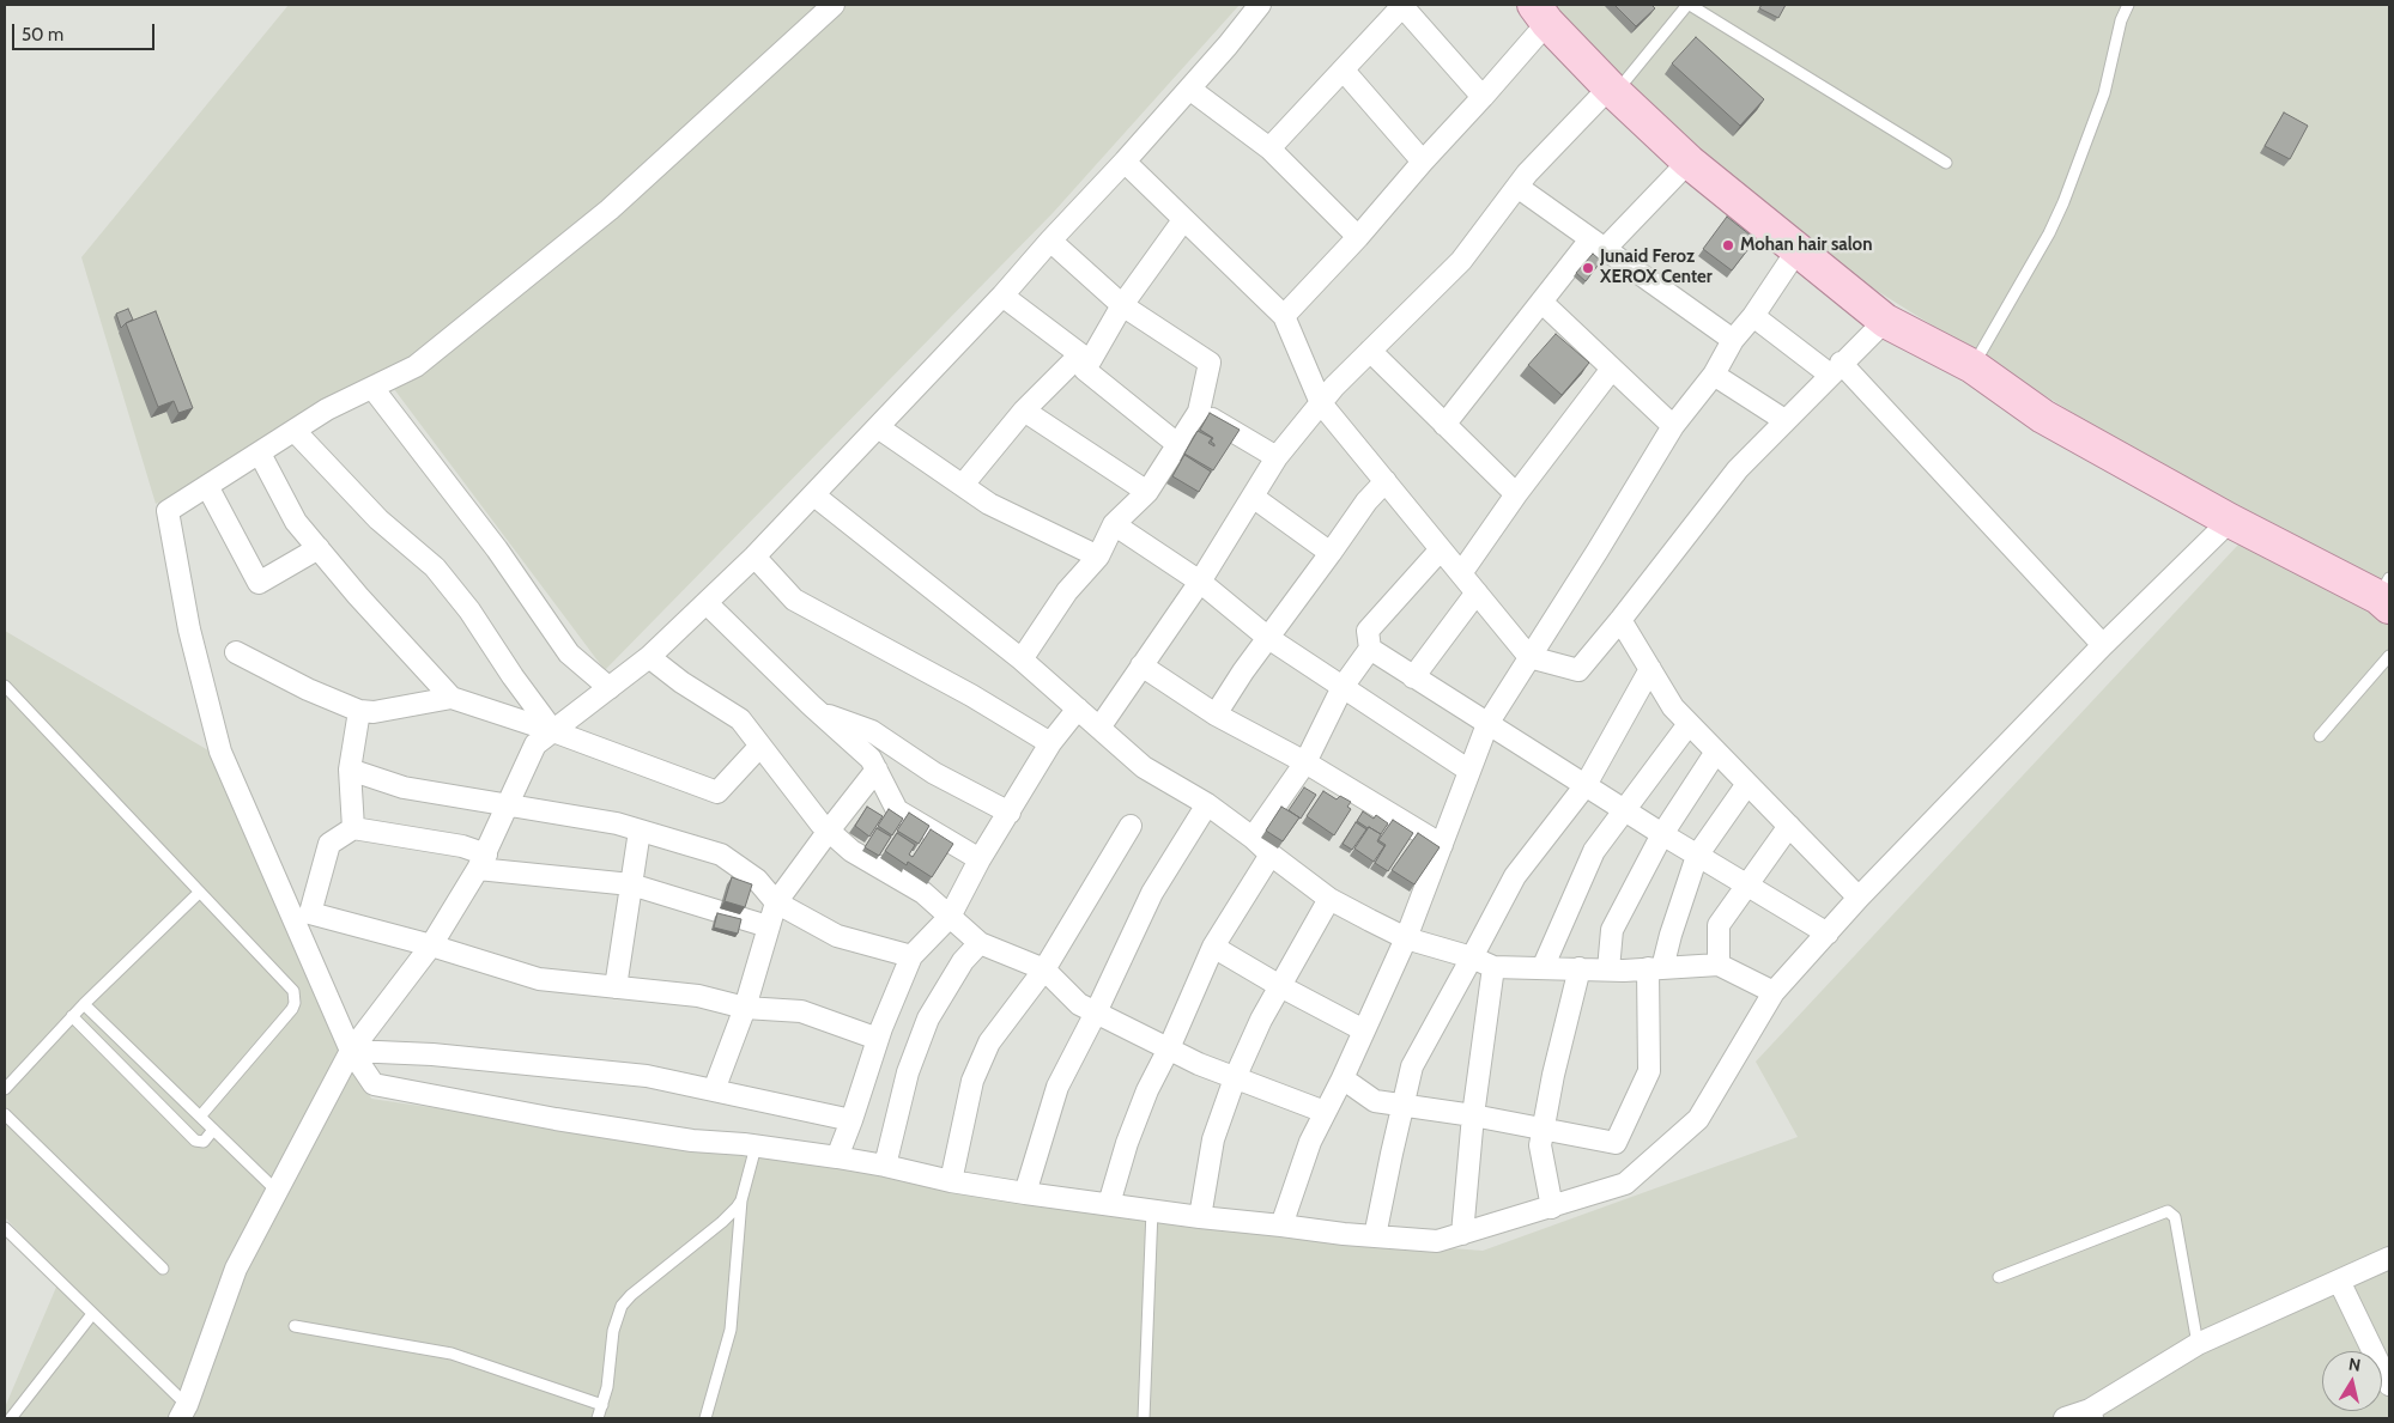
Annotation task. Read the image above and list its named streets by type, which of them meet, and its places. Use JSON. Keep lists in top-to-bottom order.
{
  "places": ["Mohan hair salon", "Junaid Feroz XEROX Center"],
  "scale_bar": "50 m",
  "north": "top"
}
